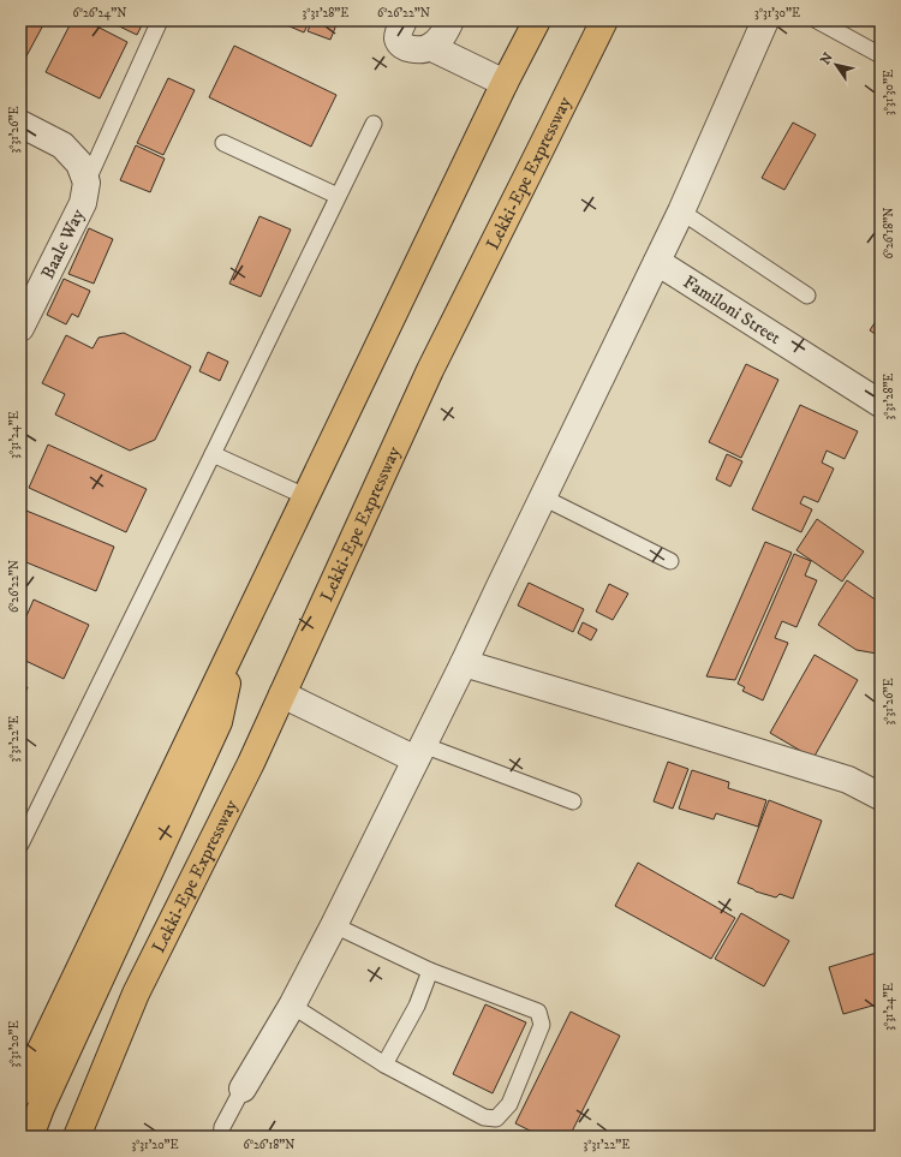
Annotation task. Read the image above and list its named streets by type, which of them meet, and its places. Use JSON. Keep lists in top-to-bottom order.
{
  "streets": {
    "highway": ["Lekki-Epe Expressway"],
    "street": ["Baale Way", "Familoni Street"]
  },
  "north": "top left",
  "coordinates": [
    "6°26'24\"N",
    "3°31'28\"E",
    "6°26'22\"N",
    "3°31'30\"E",
    "3°31'26\"E",
    "6°26'18\"N",
    "3°31'24\"E",
    "3°31'22\"E",
    "3°31'20\"E"
  ]
}
